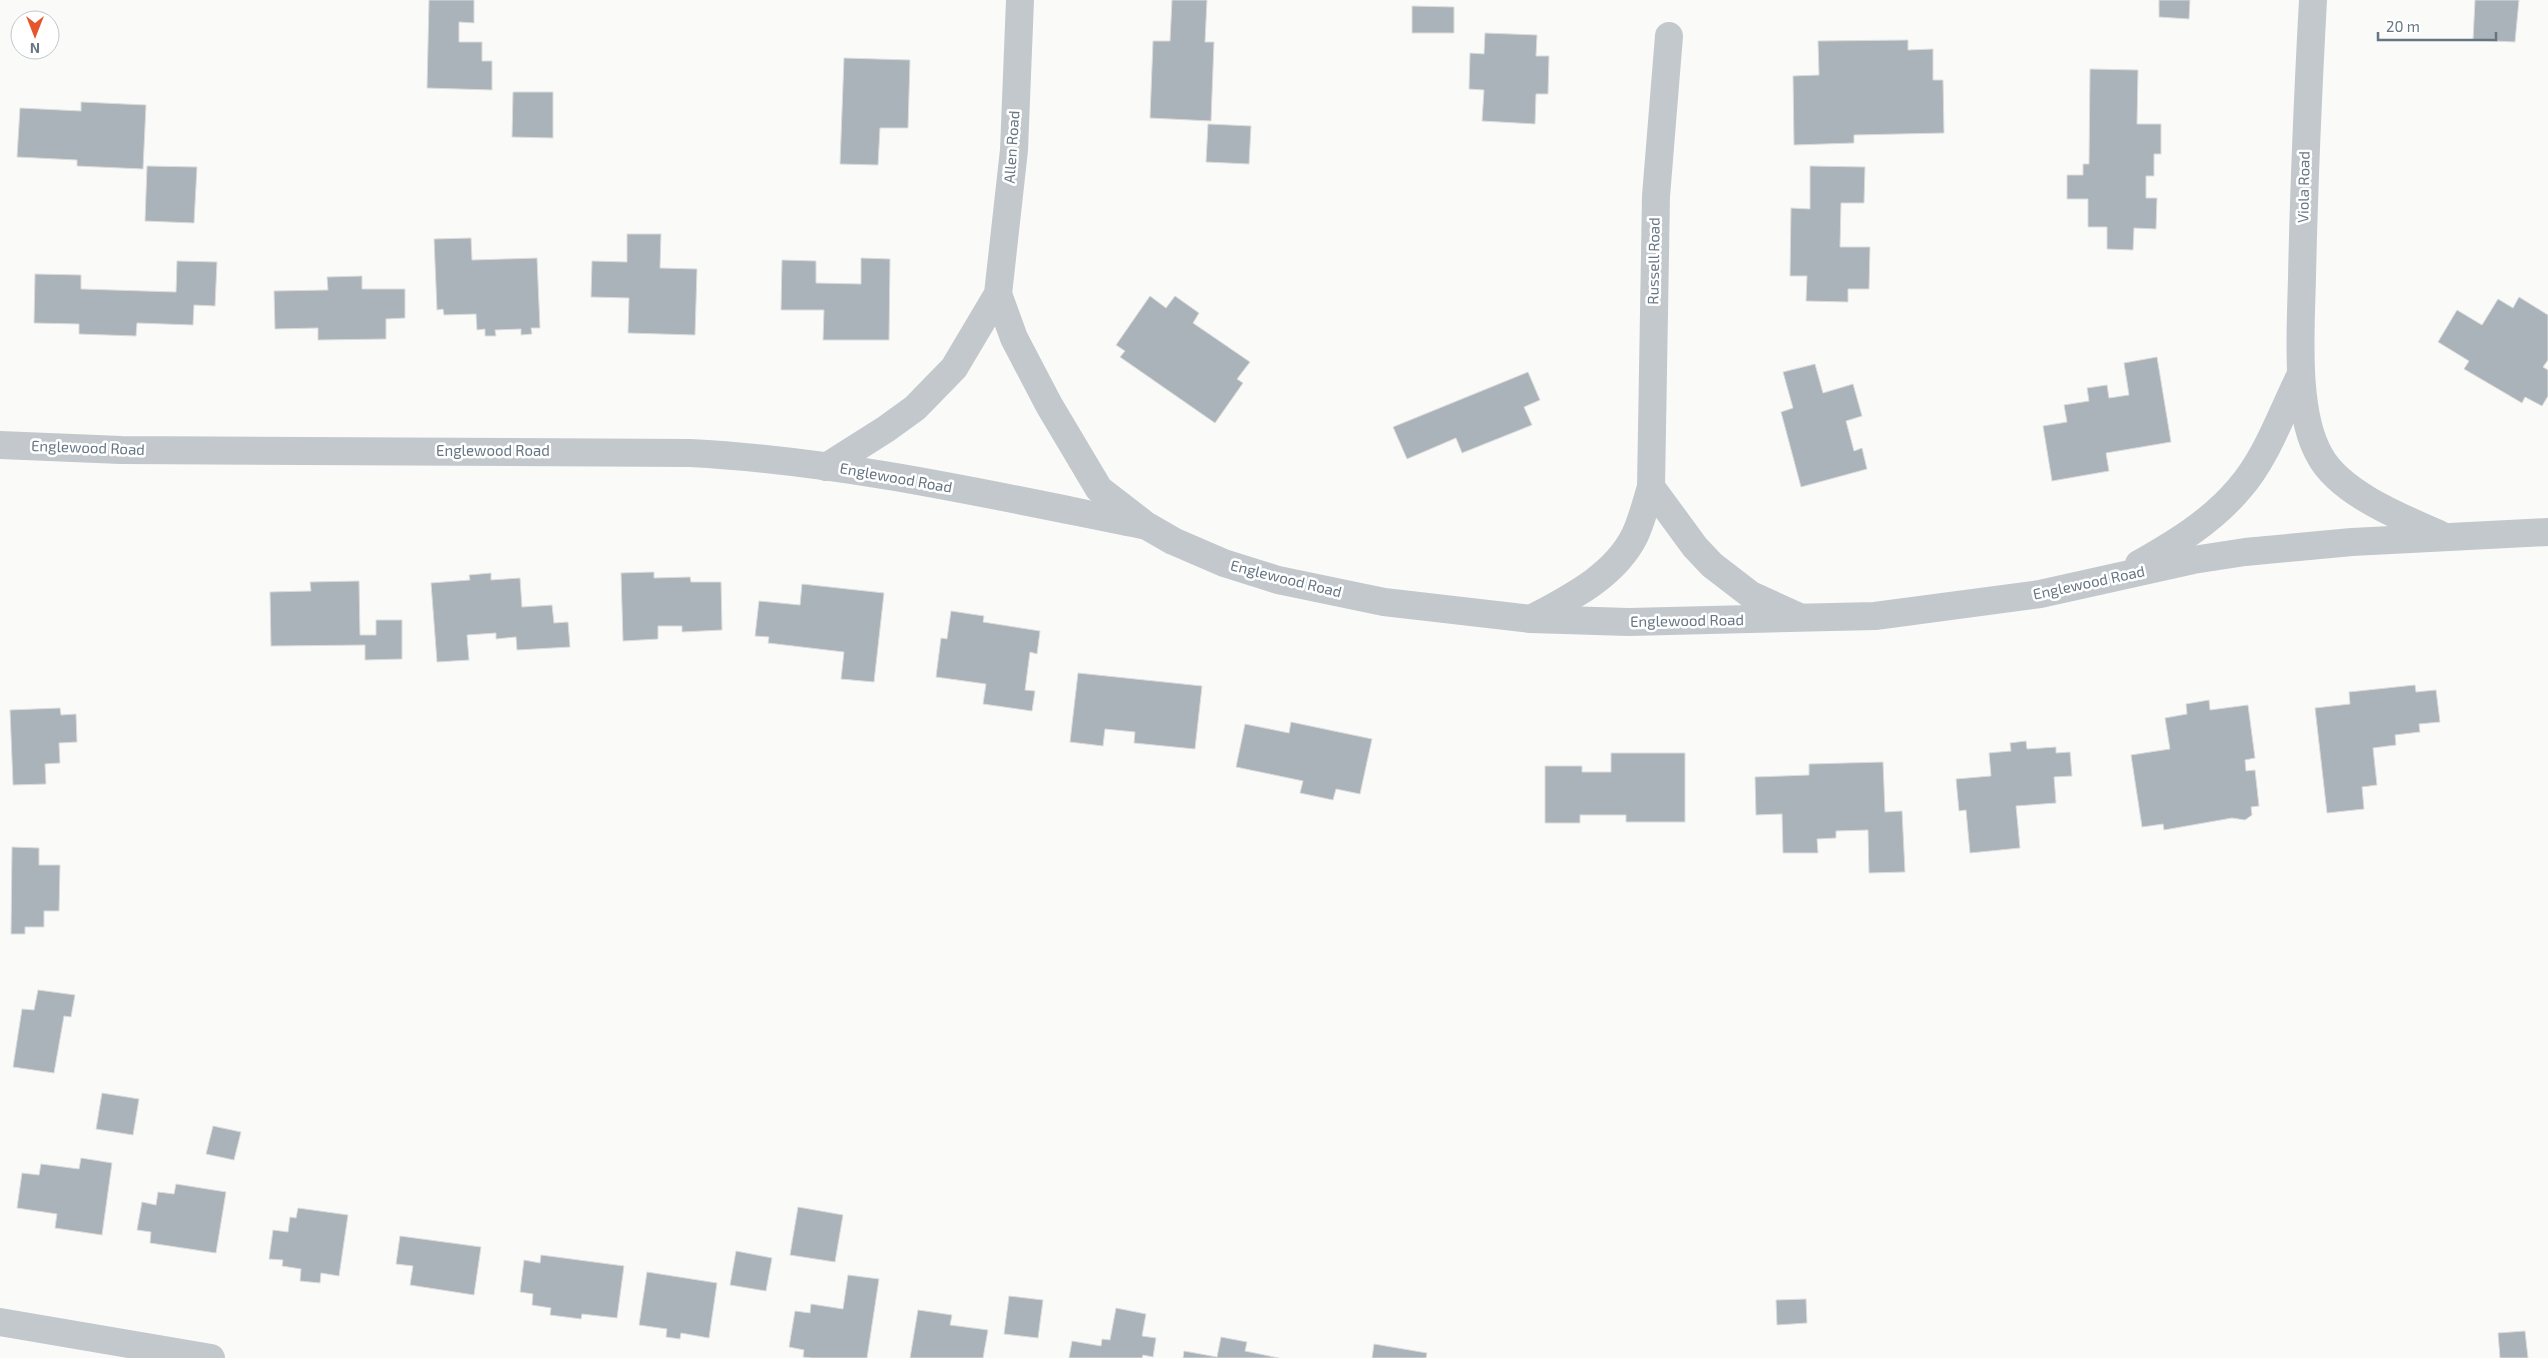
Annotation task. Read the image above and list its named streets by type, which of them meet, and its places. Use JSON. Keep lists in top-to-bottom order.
{
  "streets": {
    "street": [
      "Allen Road",
      "Viola Road",
      "Russell Road",
      "Englewood Road"
    ]
  },
  "crossings": [
    ["Allen Road", "Englewood Road"],
    ["Viola Road", "Englewood Road"],
    ["Russell Road", "Englewood Road"]
  ],
  "scale_bar": "20 m",
  "north": "bottom"
}
